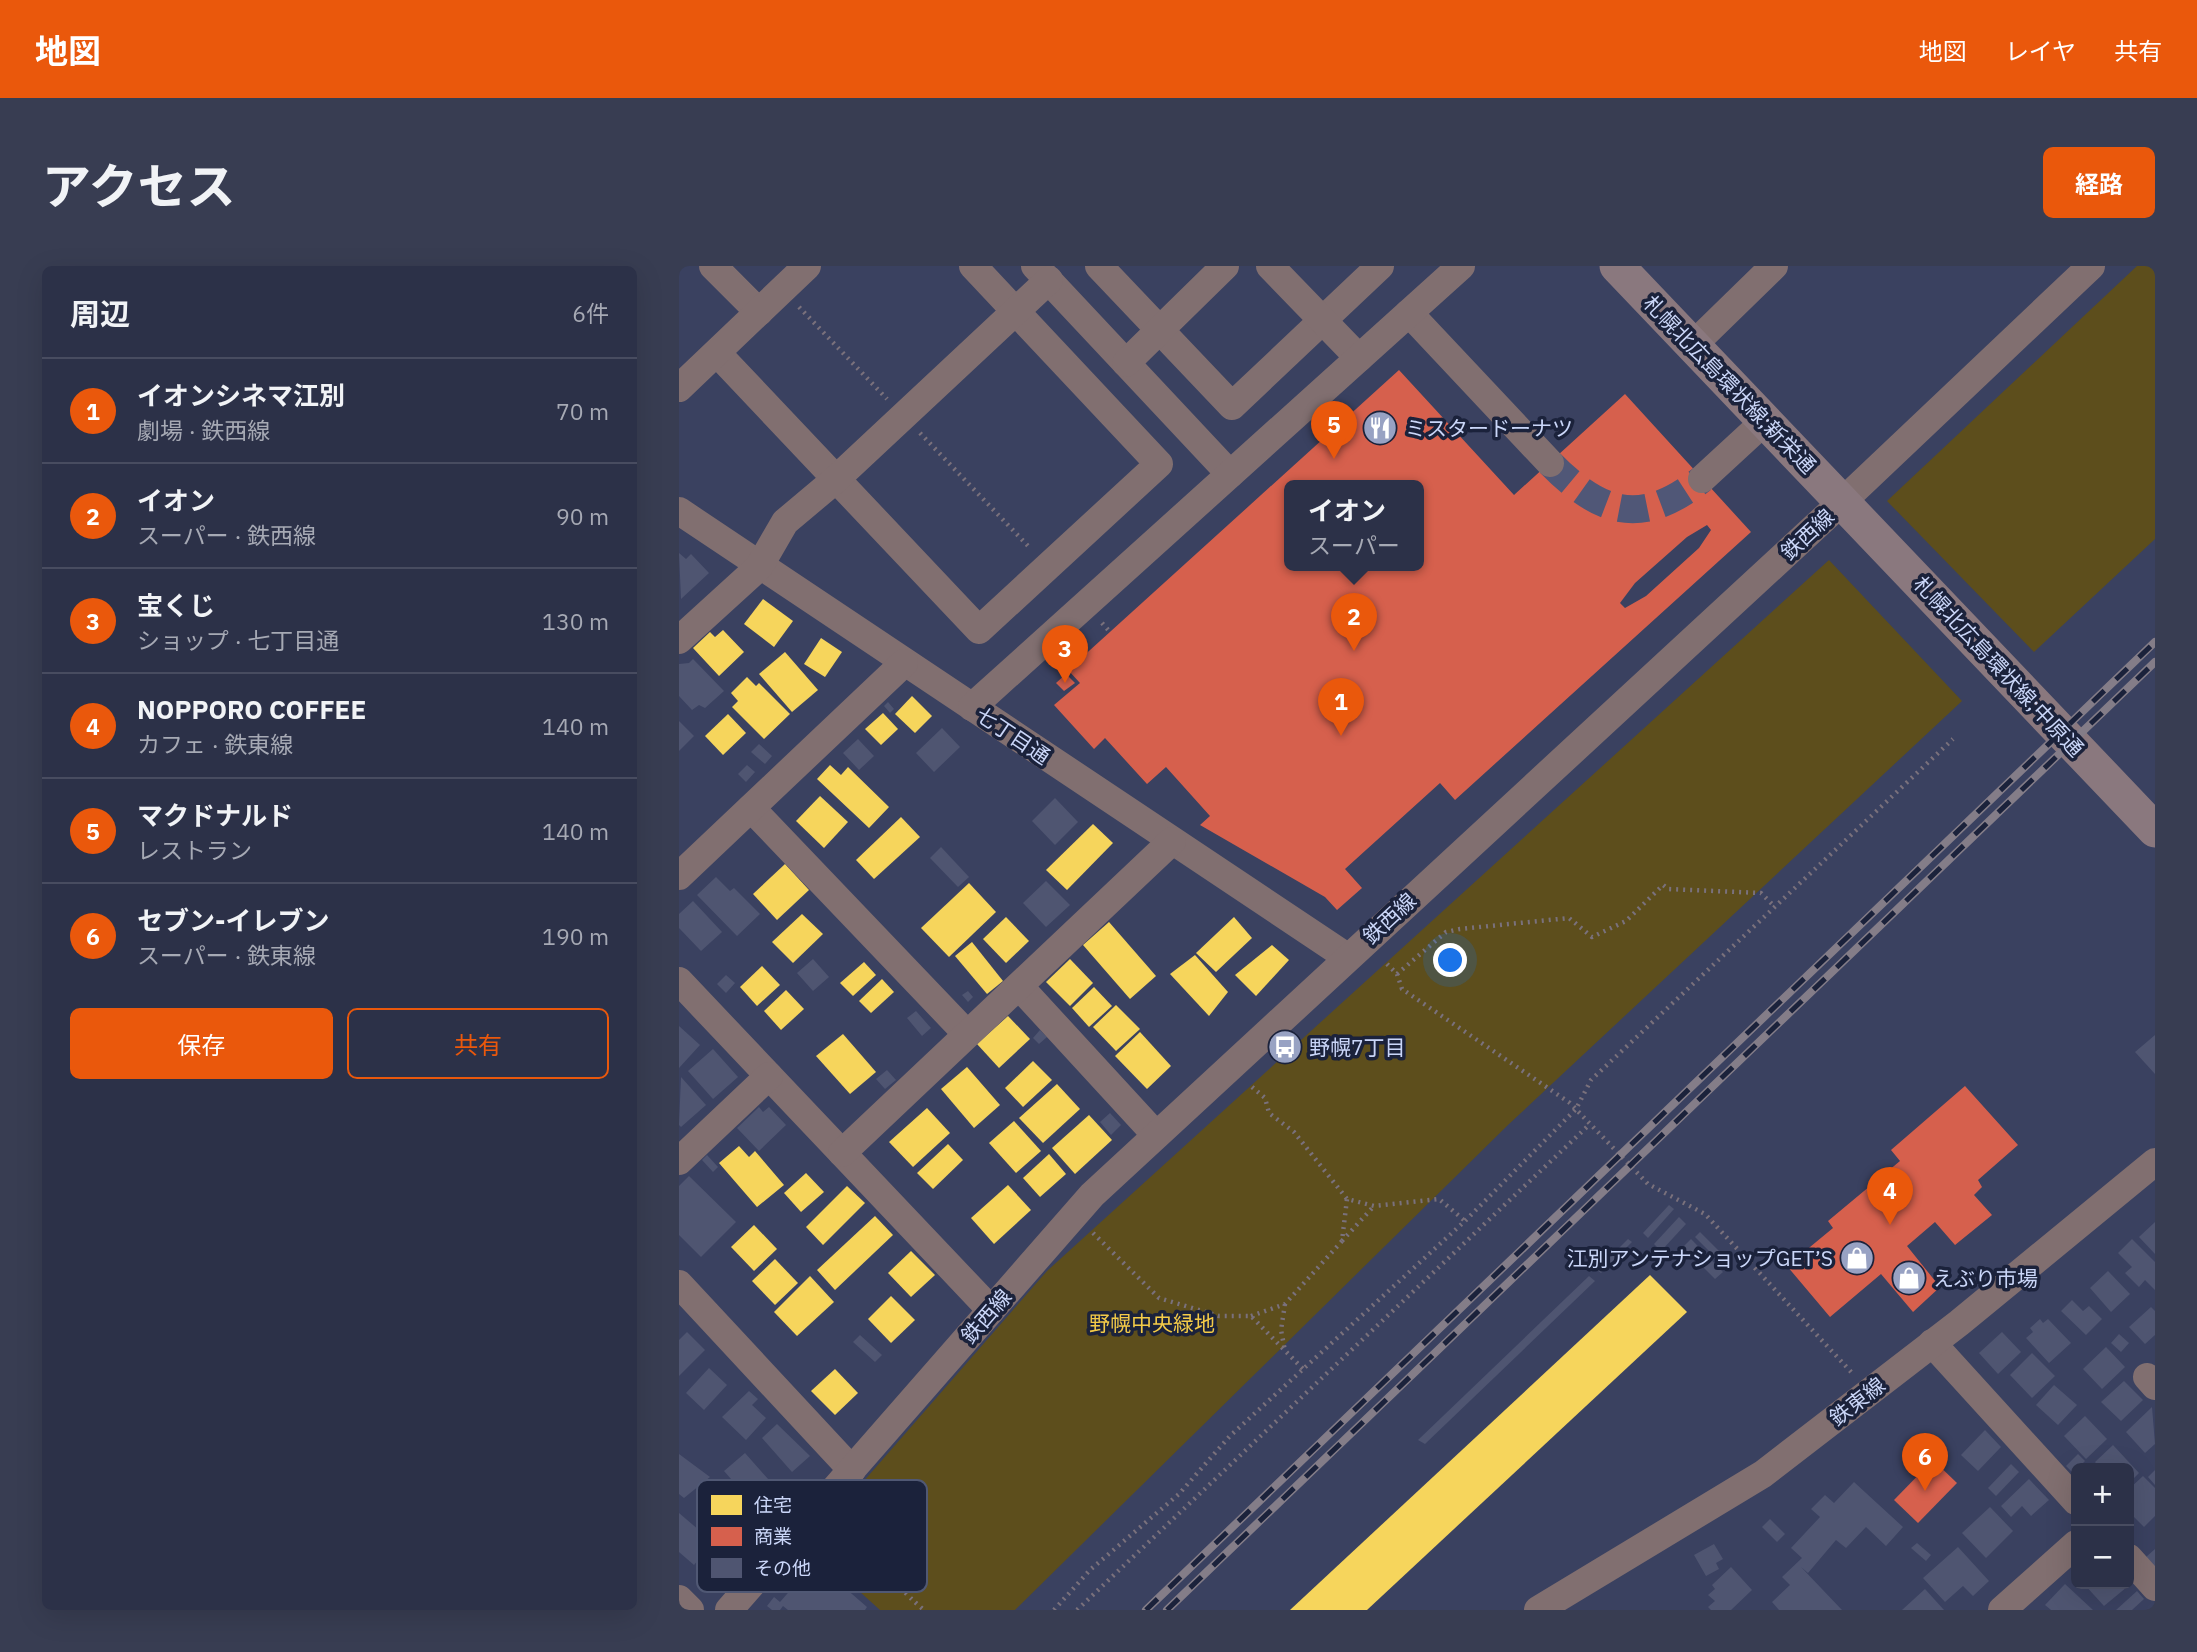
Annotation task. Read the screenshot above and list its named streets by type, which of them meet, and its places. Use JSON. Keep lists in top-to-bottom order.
{
  "streets": {
    "main road": ["札幌北広島環状線;新栄通", "札幌北広島環状線;中原通"],
    "street": ["鉄西線", "七丁目通", "鉄東線"]
  },
  "crossings": [
    ["札幌北広島環状線;新栄通", "鉄西線"],
    ["札幌北広島環状線;新栄通", "札幌北広島環状線;中原通"],
    ["鉄西線", "札幌北広島環状線;中原通"],
    ["鉄西線", "七丁目通"]
  ],
  "parks": ["野幌中央緑地"],
  "places": {
    "restaurant": ["ミスタードーナツ"],
    "bus stop": ["野幌7丁目"],
    "shop": ["江別アンテナショップGET’S", "えぶり市場"]
  },
  "legend": ["住宅", "商業", "その他"],
  "page": {
    "header": "地図",
    "nav": ["地図", "レイヤ", "共有"],
    "title": "アクセス",
    "buttons": [
      "経路",
      ["保存", "共有"]
    ],
    "heading": ["周辺", "6件"],
    "list": [
      {
        "mark": "1",
        "name": "イオンシネマ江別",
        "note": "劇場 · 鉄西線",
        "value": "70 m"
      },
      {
        "mark": "2",
        "name": "イオン",
        "note": "スーパー · 鉄西線",
        "value": "90 m"
      },
      {
        "mark": "3",
        "name": "宝くじ",
        "note": "ショップ · 七丁目通",
        "value": "130 m"
      },
      {
        "mark": "4",
        "name": "NOPPORO COFFEE",
        "note": "カフェ · 鉄東線",
        "value": "140 m"
      },
      {
        "mark": "5",
        "name": "マクドナルド",
        "note": "レストラン",
        "value": "140 m"
      },
      {
        "mark": "6",
        "name": "セブン-イレブン",
        "note": "スーパー · 鉄東線",
        "value": "190 m"
      }
    ],
    "pins": [
      "5",
      "2",
      "3",
      "1",
      "4",
      "6"
    ],
    "popup": ["イオン", "スーパー"],
    "map_buttons": ["+", "−"]
  }
}
